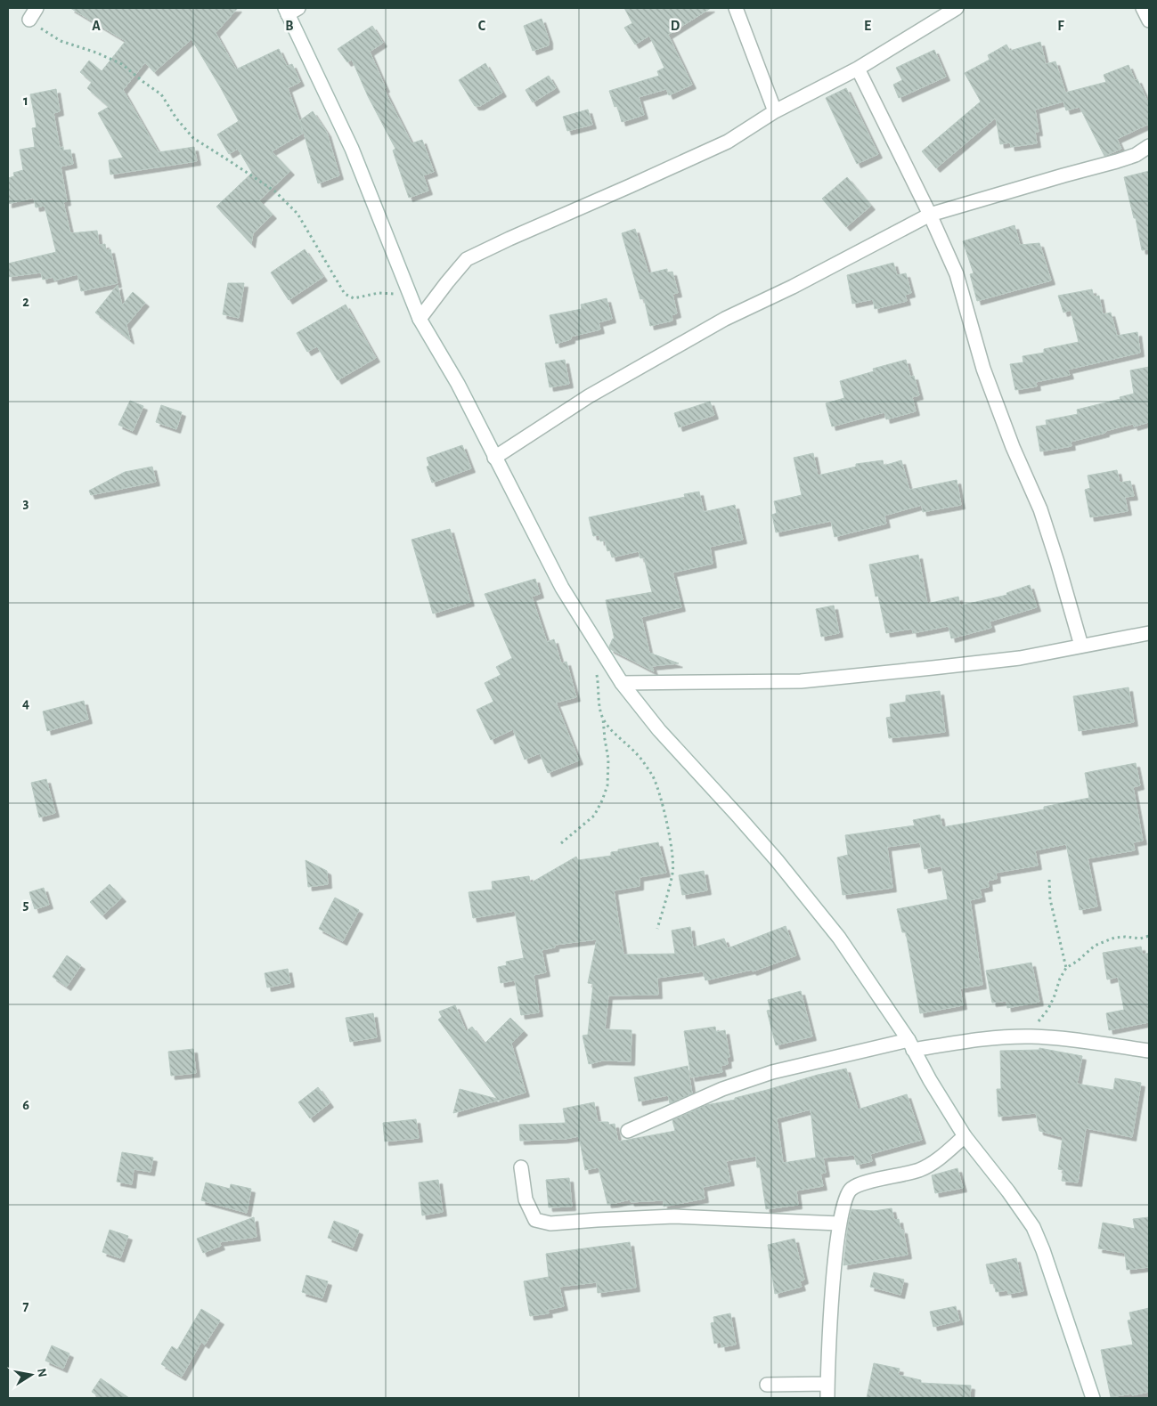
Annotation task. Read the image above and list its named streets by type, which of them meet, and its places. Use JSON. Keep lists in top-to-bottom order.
{
  "north": "right",
  "grid": {
    "columns": [
      "A",
      "B",
      "C",
      "D",
      "E",
      "F"
    ],
    "rows": [
      "1",
      "2",
      "3",
      "4",
      "5",
      "6",
      "7"
    ]
  }
}
